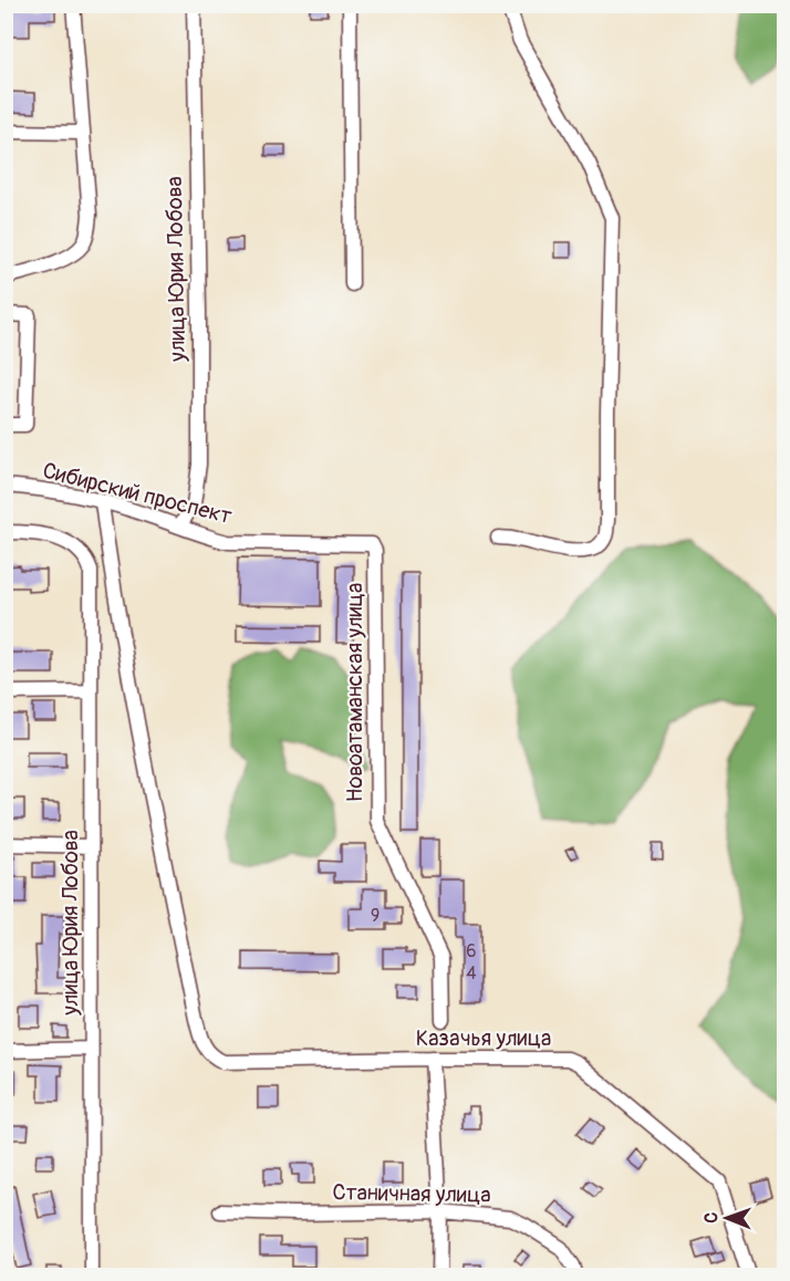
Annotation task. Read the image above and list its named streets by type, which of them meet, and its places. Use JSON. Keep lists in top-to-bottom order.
{
  "streets": {
    "street": [
      "улица Юрия Лобова",
      "Сибирский проспект",
      "Новоатаманская улица",
      "Казачья улица",
      "Станичная улица"
    ]
  },
  "crossings": [
    ["улица Юрия Лобова", "Сибирский проспект"],
    ["Сибирский проспект", "Новоатаманская улица"],
    ["Сибирский проспект", "Казачья улица"]
  ],
  "house_numbers": ["9", "6", "4"],
  "north": "left"
}
